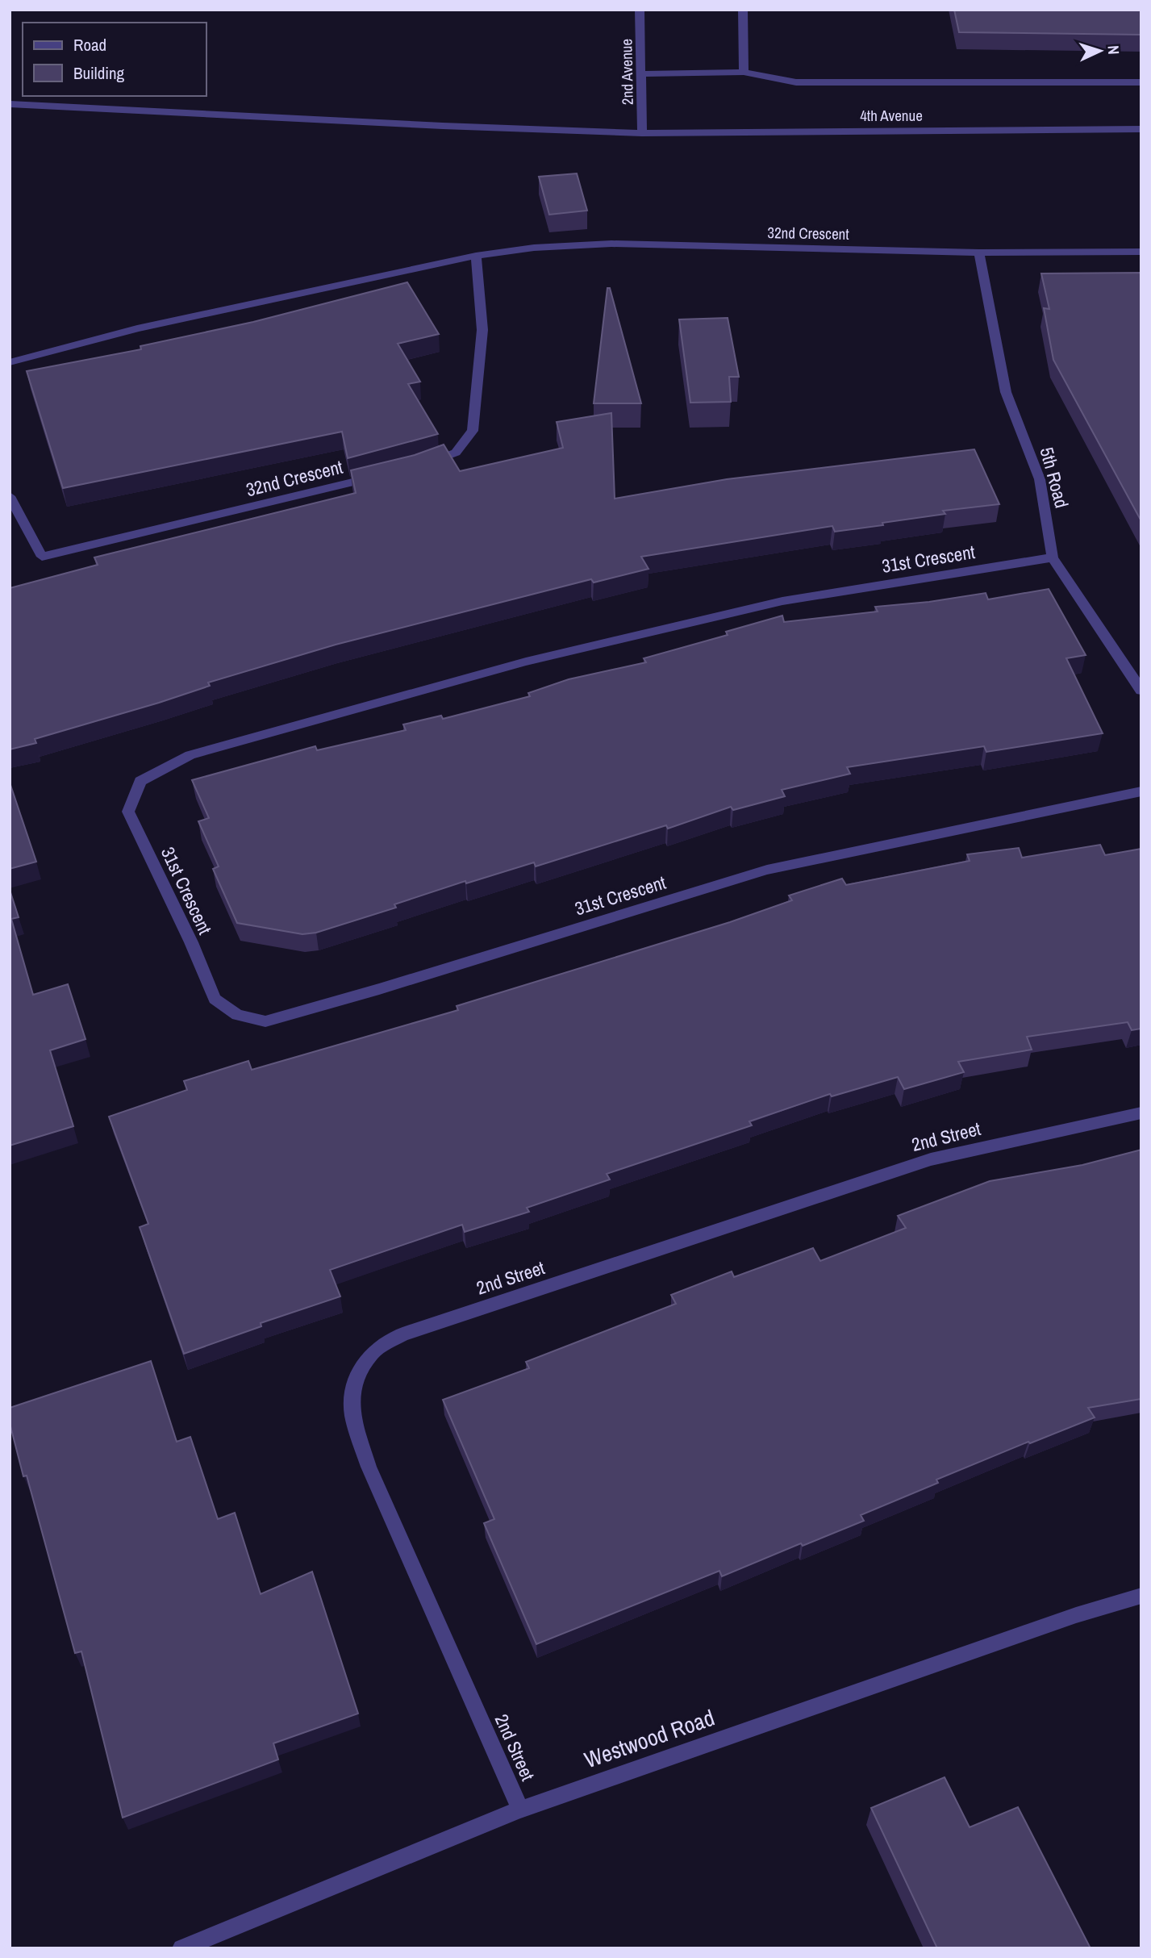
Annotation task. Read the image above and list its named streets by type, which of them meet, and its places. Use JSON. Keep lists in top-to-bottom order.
{
  "streets": {
    "street": [
      "2nd Avenue",
      "4th Avenue",
      "32nd Crescent",
      "5th Road",
      "31st Crescent",
      "2nd Street",
      "Westwood Road"
    ]
  },
  "crossings": [
    ["2nd Avenue", "4th Avenue"],
    ["32nd Crescent", "5th Road"],
    ["5th Road", "31st Crescent"],
    ["2nd Street", "Westwood Road"]
  ],
  "legend": ["Road", "Building"],
  "north": "right"
}
